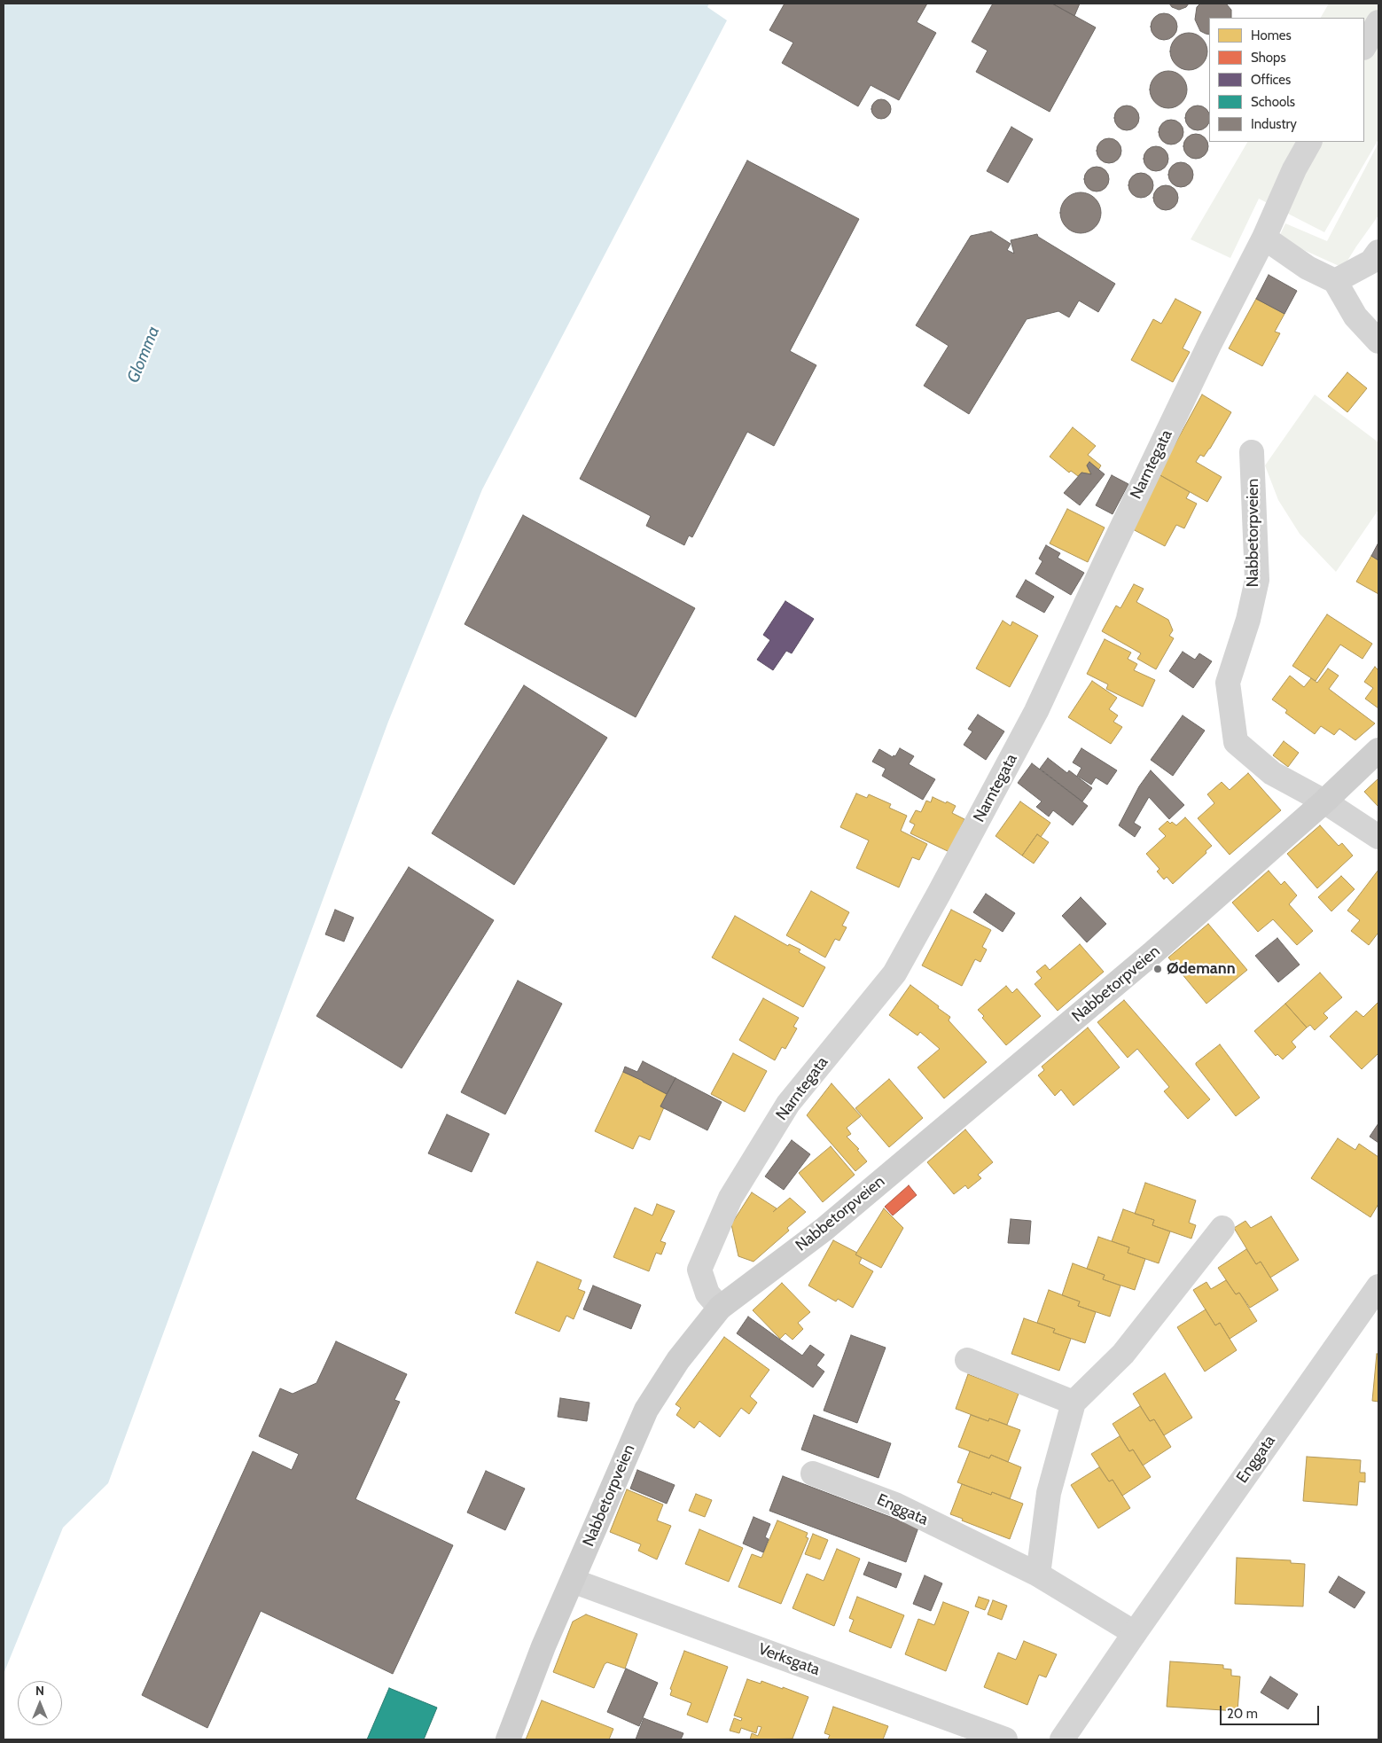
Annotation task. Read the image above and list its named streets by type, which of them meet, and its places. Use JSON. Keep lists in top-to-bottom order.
{
  "streets": {
    "main road": ["Nabbetorpveien"],
    "street": ["Narntegata", "Enggata", "Verksgata"]
  },
  "crossings": [
    ["Narntegata", "Nabbetorpveien"],
    ["Nabbetorpveien", "Verksgata"]
  ],
  "water": ["Glomma"],
  "places": ["Ødemann"],
  "legend": [
    "Homes",
    "Shops",
    "Offices",
    "Schools",
    "Industry"
  ],
  "scale_bar": "20 m",
  "north": "top"
}
